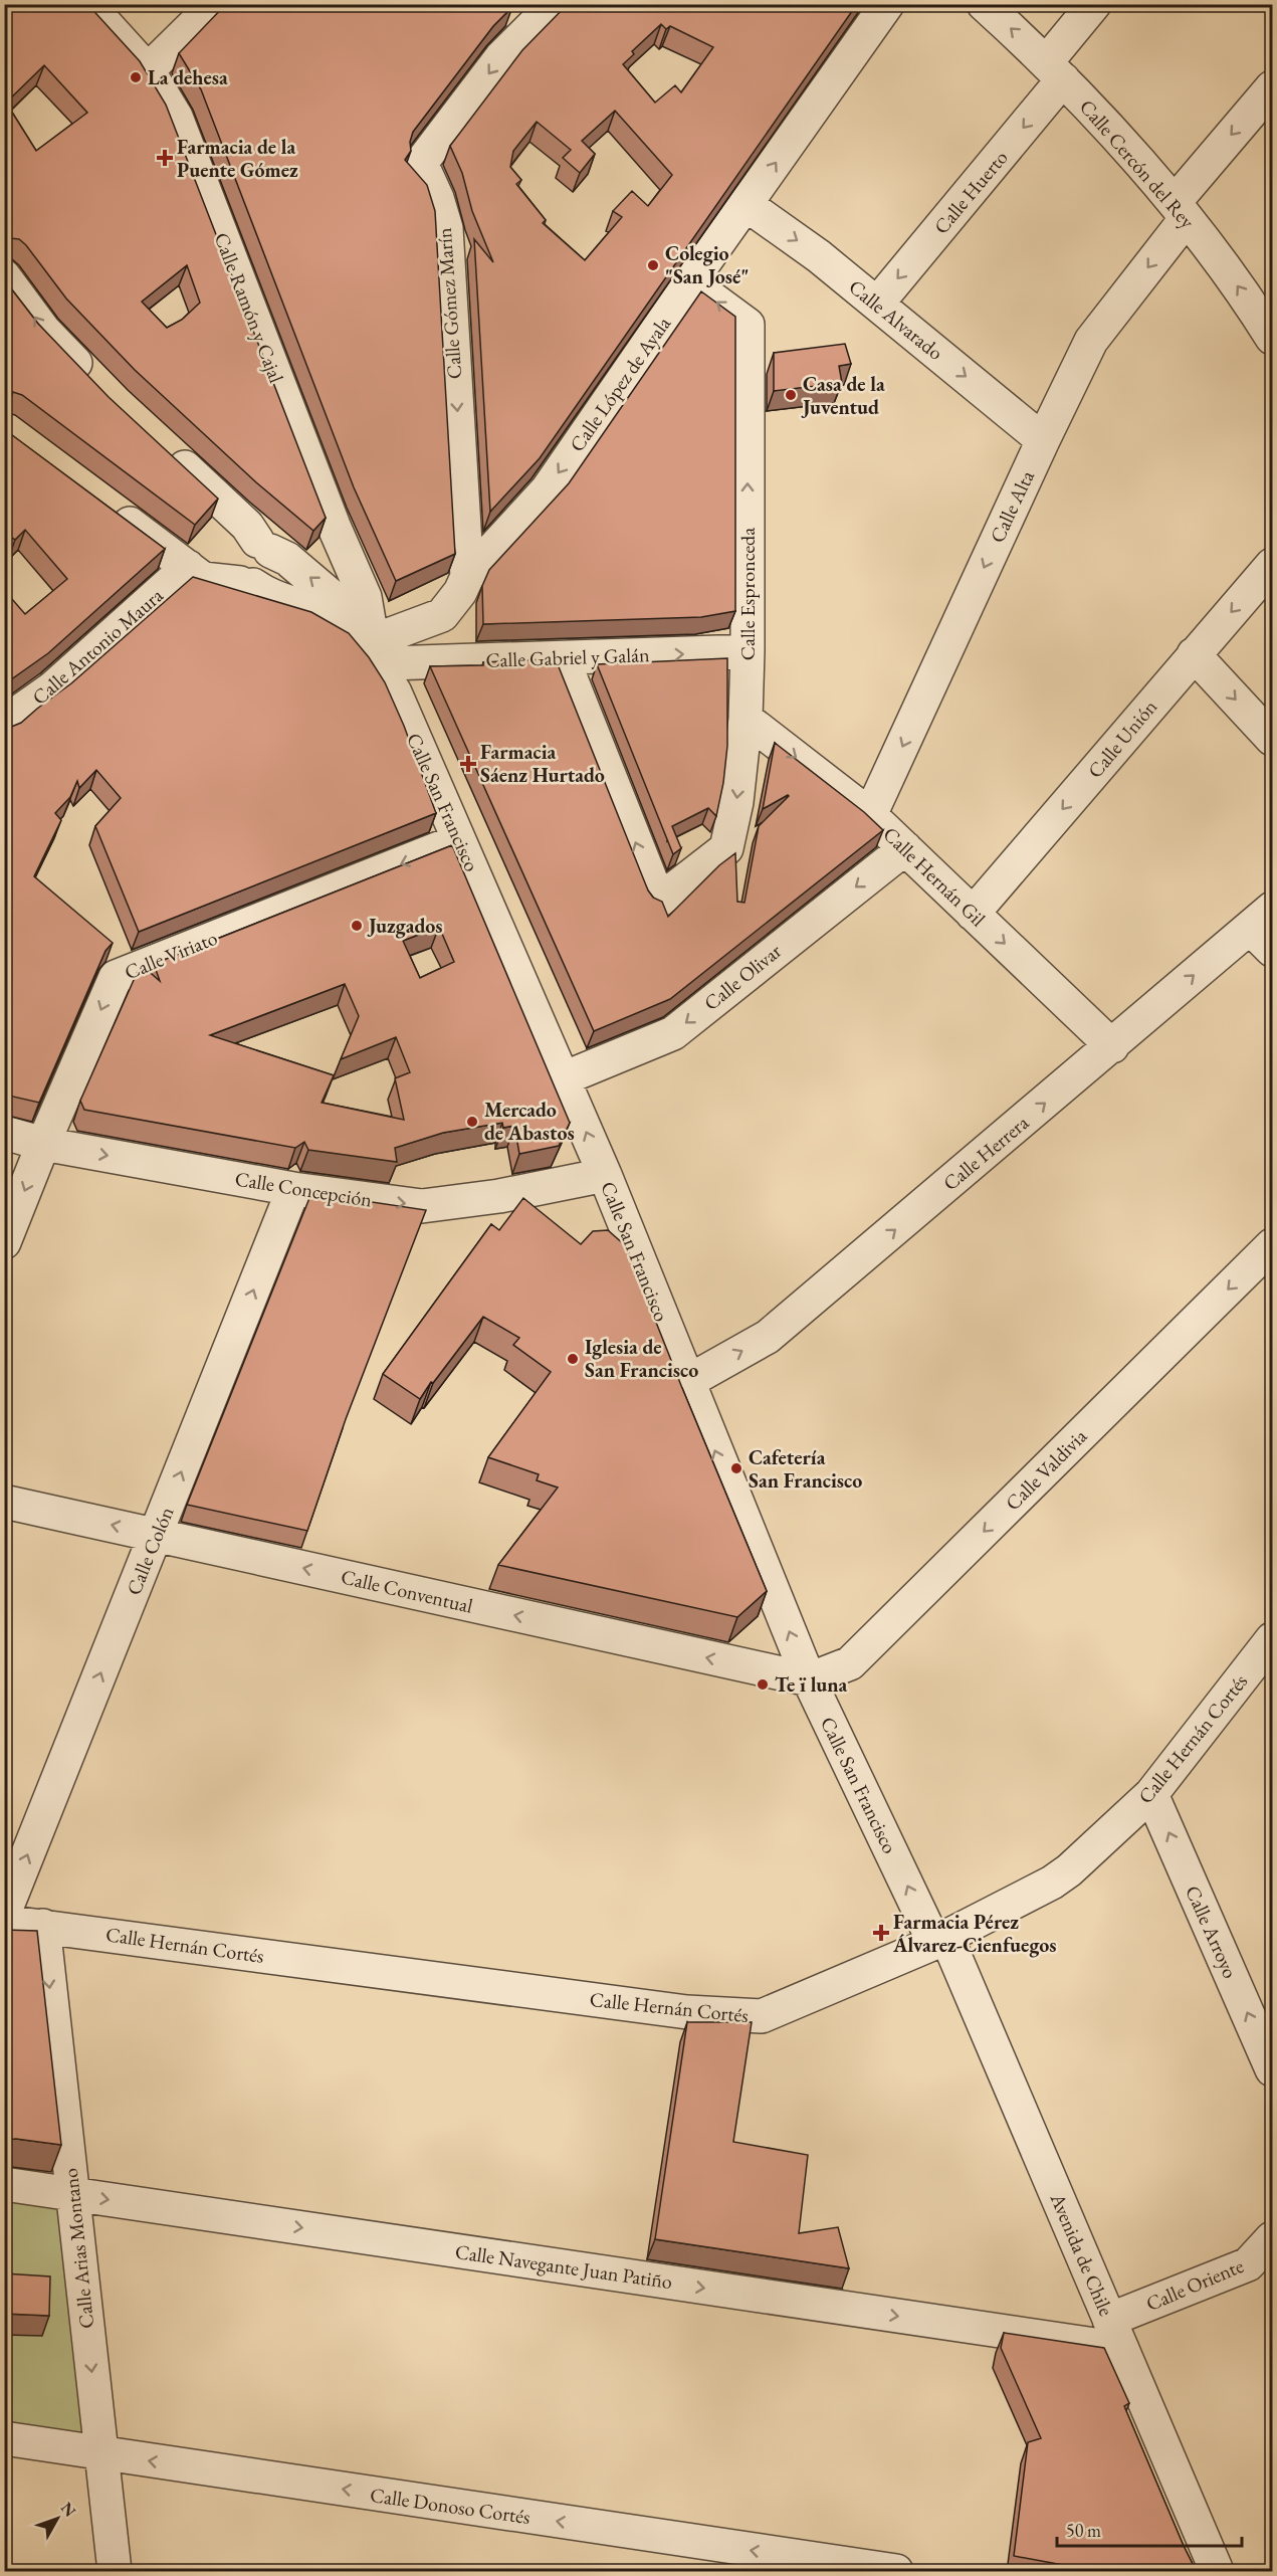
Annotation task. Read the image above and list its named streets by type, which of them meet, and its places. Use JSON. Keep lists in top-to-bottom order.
{
  "streets": {
    "street": [
      "Calle Cercón del Rey",
      "Calle Huerto",
      "Calle Gómez Marín",
      "Calle Ramón y Cajal",
      "Calle Alvarado",
      "Calle López de Ayala",
      "Calle Alta",
      "Calle Espronceda",
      "Calle Antonio Maura",
      "Calle Gabriel y Galán",
      "Calle Unión",
      "Calle San Francisco",
      "Calle Hernán Gil",
      "Calle Viriato",
      "Calle Olivar",
      "Calle Herrera",
      "Calle Concepción",
      "Calle Valdivia",
      "Calle Colón",
      "Calle Conventual",
      "Calle Hernán Cortés",
      "Calle Arroyo",
      "Calle Arias Montano",
      "Avenida de Chile",
      "Calle Navegante Juan Patiño",
      "Calle Oriente",
      "Calle Donoso Cortés"
    ]
  },
  "crossings": [
    ["Calle Cercón del Rey", "Calle Huerto"],
    ["Calle Cercón del Rey", "Calle Alta"],
    ["Calle Huerto", "Calle Alvarado"],
    ["Calle Gómez Marín", "Calle López de Ayala"],
    ["Calle Ramón y Cajal", "Calle Gabriel y Galán"],
    ["Calle Ramón y Cajal", "Calle San Francisco"],
    ["Calle Alvarado", "Calle López de Ayala"],
    ["Calle Alvarado", "Calle Alta"],
    ["Calle López de Ayala", "Calle Espronceda"],
    ["Calle Alta", "Calle Hernán Gil"],
    ["Calle Espronceda", "Calle Gabriel y Galán"],
    ["Calle Espronceda", "Calle Hernán Gil"],
    ["Calle Gabriel y Galán", "Calle San Francisco"],
    ["Calle Unión", "Calle Hernán Gil"],
    ["Calle San Francisco", "Calle Viriato"],
    ["Calle San Francisco", "Calle Olivar"],
    ["Calle San Francisco", "Calle Herrera"],
    ["Calle San Francisco", "Calle Concepción"],
    ["Calle San Francisco", "Calle Valdivia"],
    ["Calle San Francisco", "Calle Conventual"],
    ["Calle San Francisco", "Calle Hernán Cortés"],
    ["Calle San Francisco", "Avenida de Chile"],
    ["Calle Hernán Gil", "Calle Olivar"],
    ["Calle Hernán Gil", "Calle Herrera"],
    ["Calle Viriato", "Calle Concepción"],
    ["Calle Concepción", "Calle Colón"],
    ["Calle Valdivia", "Calle Conventual"],
    ["Calle Colón", "Calle Conventual"],
    ["Calle Hernán Cortés", "Calle Arroyo"],
    ["Calle Hernán Cortés", "Calle Arias Montano"],
    ["Calle Hernán Cortés", "Avenida de Chile"],
    ["Calle Arias Montano", "Calle Navegante Juan Patiño"],
    ["Calle Arias Montano", "Calle Donoso Cortés"],
    ["Avenida de Chile", "Calle Navegante Juan Patiño"],
    ["Avenida de Chile", "Calle Oriente"],
    ["Calle Navegante Juan Patiño", "Calle Oriente"]
  ],
  "one_way": [
    "Calle Cercón del Rey",
    "Calle Huerto",
    "Calle Gómez Marín",
    "Calle Alvarado",
    "Calle Alta",
    "Calle Gabriel y Galán",
    "Calle Unión",
    "Calle San Francisco",
    "Calle Hernán Gil",
    "Calle Viriato",
    "Calle Olivar",
    "Calle Herrera",
    "Calle Concepción",
    "Calle Valdivia",
    "Calle Colón",
    "Calle Conventual",
    "Calle Arroyo",
    "Calle Arias Montano",
    "Calle Navegante Juan Patiño",
    "Calle Donoso Cortés"
  ],
  "places": {
    "other": [
      "La dehesa",
      "Colegio \"San José\"",
      "Casa de la Juventud",
      "Juzgados",
      "Mercado de Abastos",
      "Iglesia de San Francisco",
      "Cafetería San Francisco",
      "Te ï luna"
    ],
    "health": ["Farmacia de la Puente Gómez", "Farmacia Sáenz Hurtado", "Farmacia Pérez Álvarez-Cienfuegos"]
  },
  "scale_bar": "50 m",
  "north": "top right"
}
